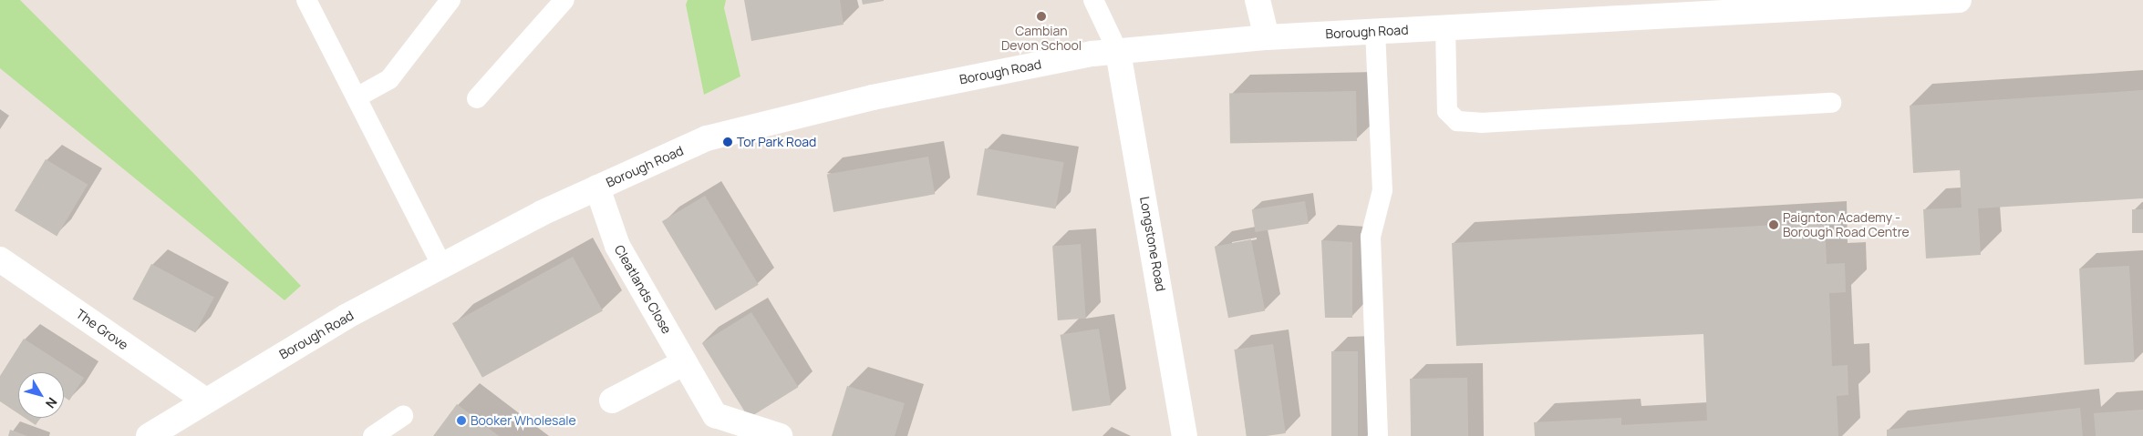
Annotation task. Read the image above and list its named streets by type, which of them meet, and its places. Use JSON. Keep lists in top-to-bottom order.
{
  "streets": {
    "main road": [
      "Borough Road",
      "Longstone Road",
      "Cleatlands Close",
      "The Grove"
    ]
  },
  "crossings": [
    ["Borough Road", "Longstone Road"],
    ["Borough Road", "Cleatlands Close"],
    ["Borough Road", "The Grove"]
  ],
  "places": [
    "Cambian Devon School",
    "Tor Park Road",
    "Paignton Academy - Borough Road Centre",
    "Booker Wholesale"
  ],
  "north": "bottom right"
}
